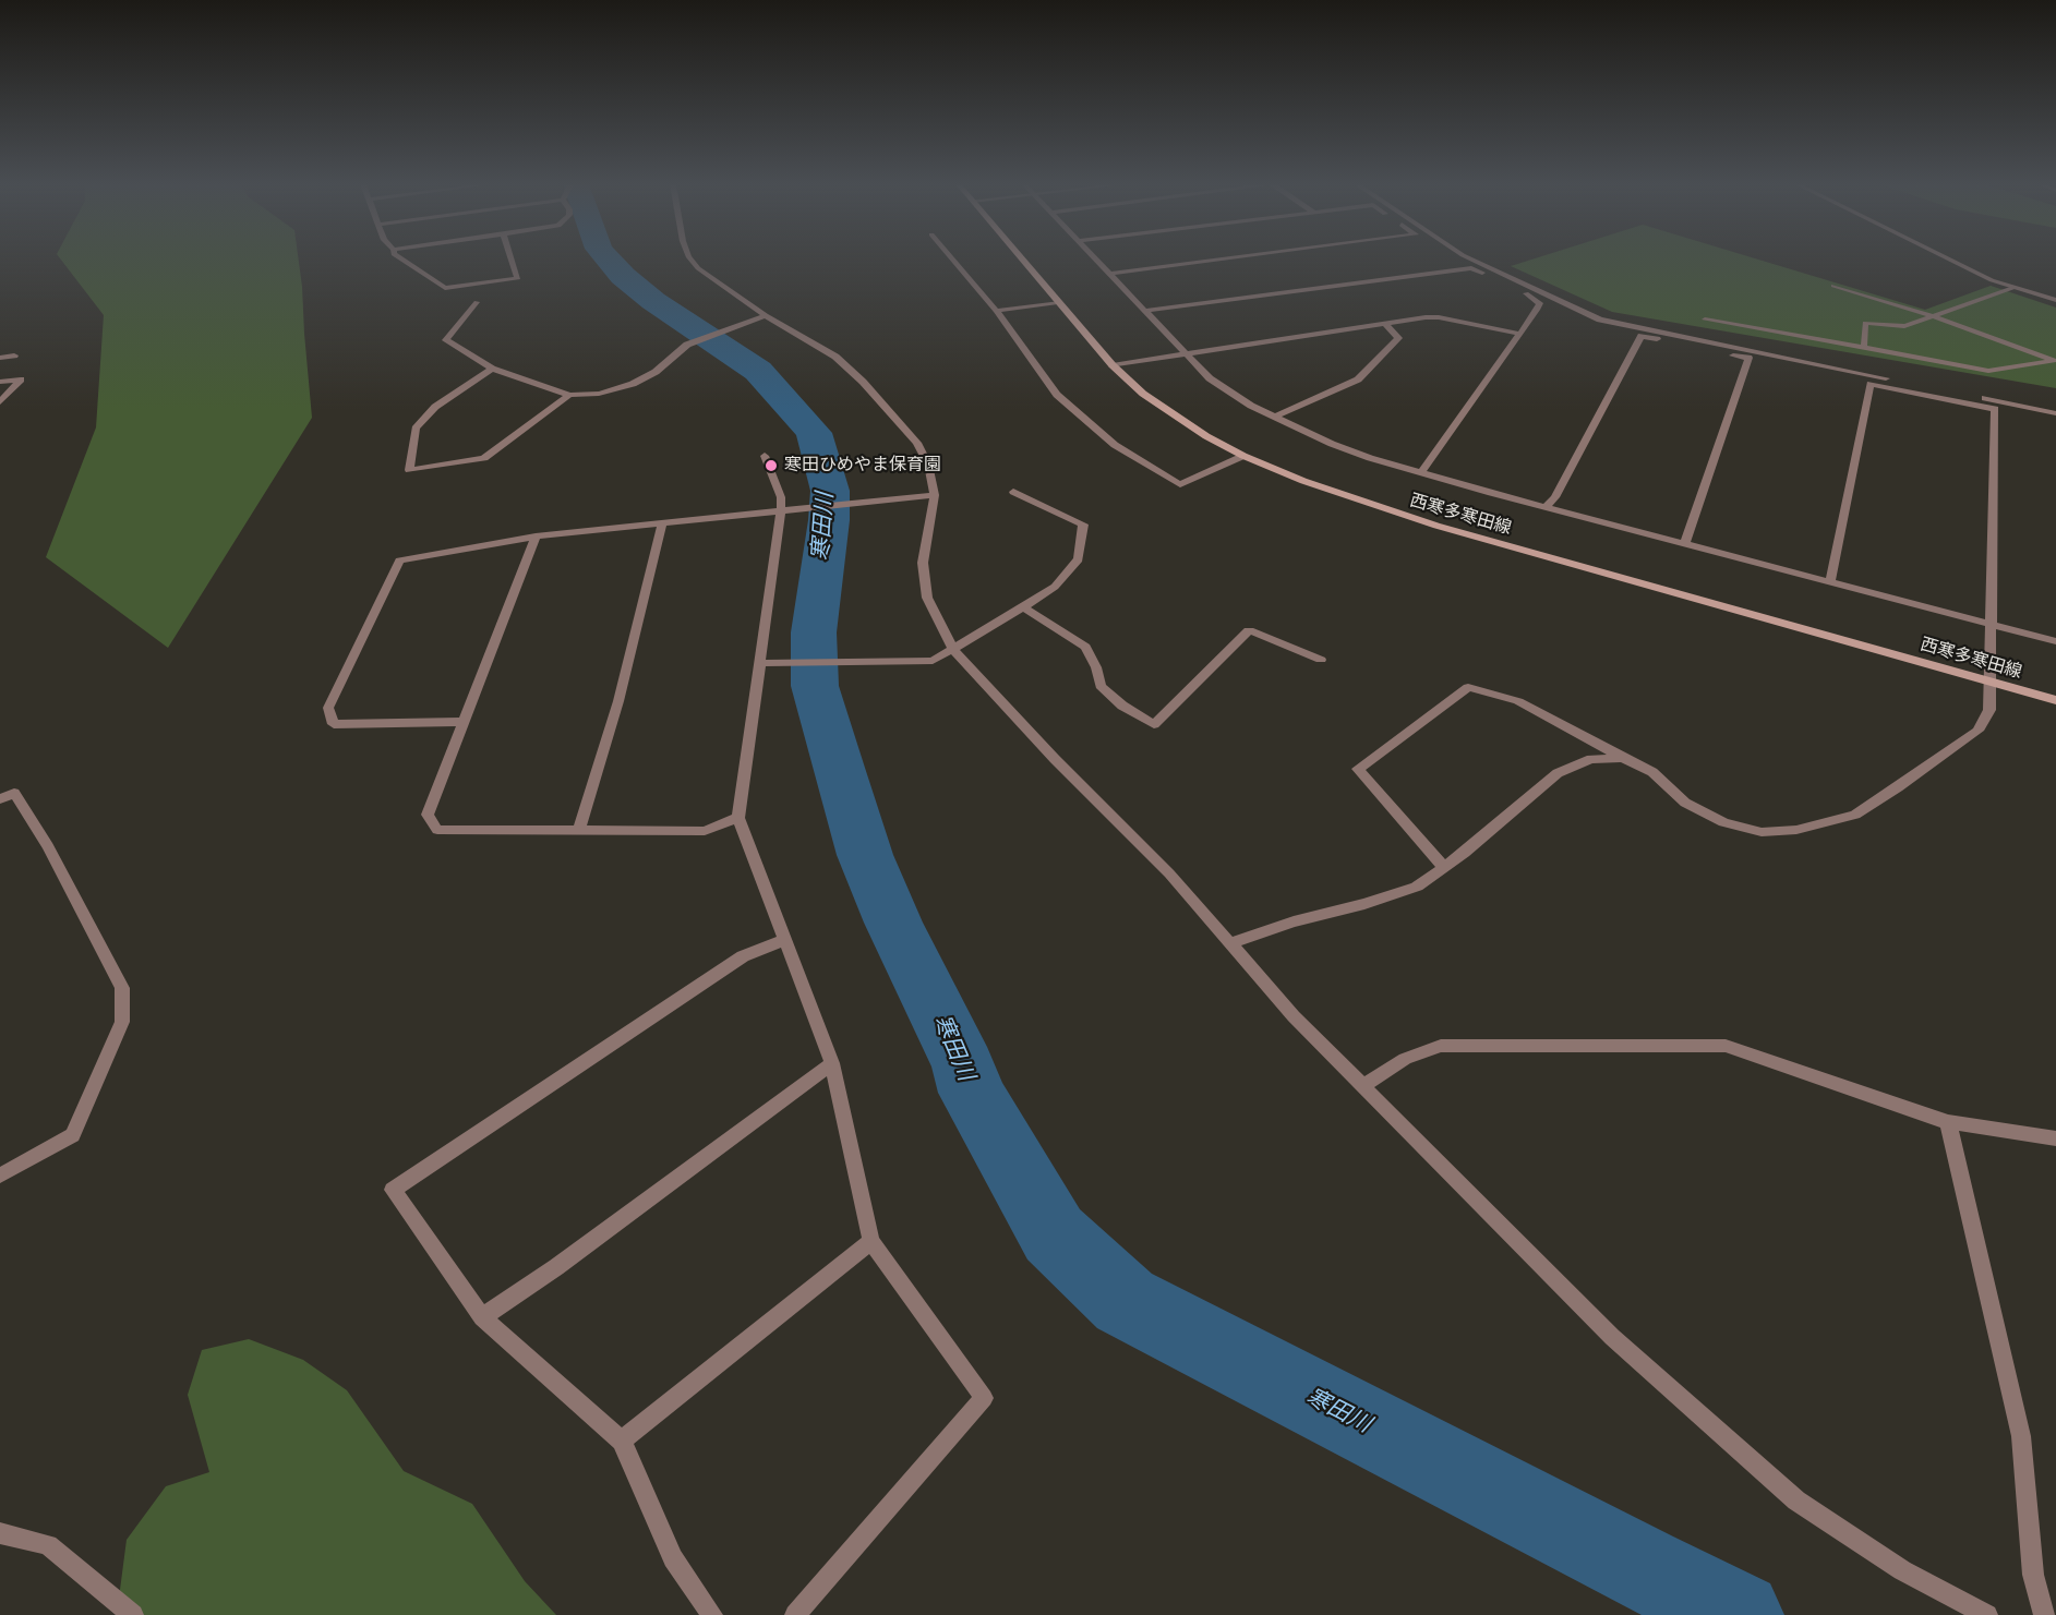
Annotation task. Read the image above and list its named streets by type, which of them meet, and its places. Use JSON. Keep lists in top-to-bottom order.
{
  "streets": {
    "main road": ["西寒多寒田線"]
  },
  "water": ["寒田川"],
  "places": ["寒田ひめやま保育園"]
}
